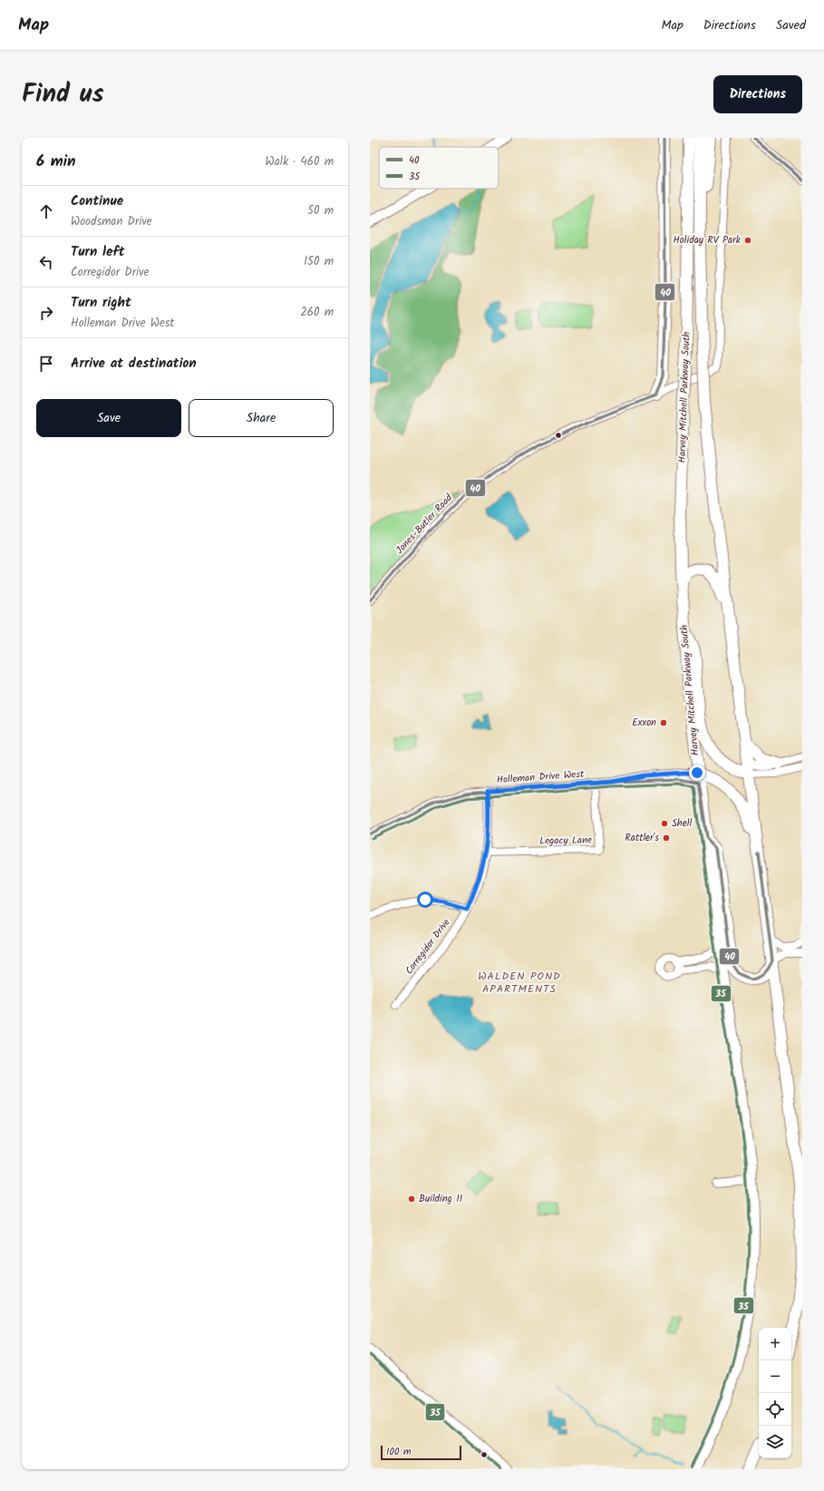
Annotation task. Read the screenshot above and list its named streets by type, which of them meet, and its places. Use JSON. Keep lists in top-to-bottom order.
{
  "streets": {
    "highway": ["Harvey Mitchell Parkway South"],
    "street": [
      "Jones-Butler Road",
      "Holleman Drive West",
      "Legacy Lane",
      "Corregidor Drive"
    ]
  },
  "crossings": [
    ["Harvey Mitchell Parkway South", "Holleman Drive West"],
    ["Holleman Drive West", "Legacy Lane"],
    ["Holleman Drive West", "Corregidor Drive"],
    ["Legacy Lane", "Corregidor Drive"]
  ],
  "districts": ["WALDEN POND APARTMENTS"],
  "places": [
    "Holiday RV Park",
    "Exxon",
    "Shell",
    "Rattler's",
    "Building 11"
  ],
  "lines": ["transit line 40", "transit line 35"],
  "legend": ["40", "35"],
  "scale_bar": "100 m",
  "page": {
    "header": "Map",
    "nav": ["Map", "Directions", "Saved"],
    "title": "Find us",
    "buttons": [
      "Directions",
      ["Save", "Share"]
    ],
    "heading": ["6 min", "Walk · 460 m"],
    "list": [
      ["Continue", "Woodsman Drive", "50 m"],
      ["Turn left", "Corregidor Drive", "150 m"],
      ["Turn right", "Holleman Drive West", "260 m"],
      "Arrive at destination"
    ],
    "map_buttons": ["+", "−"],
    "scale": "100 m"
  }
}
